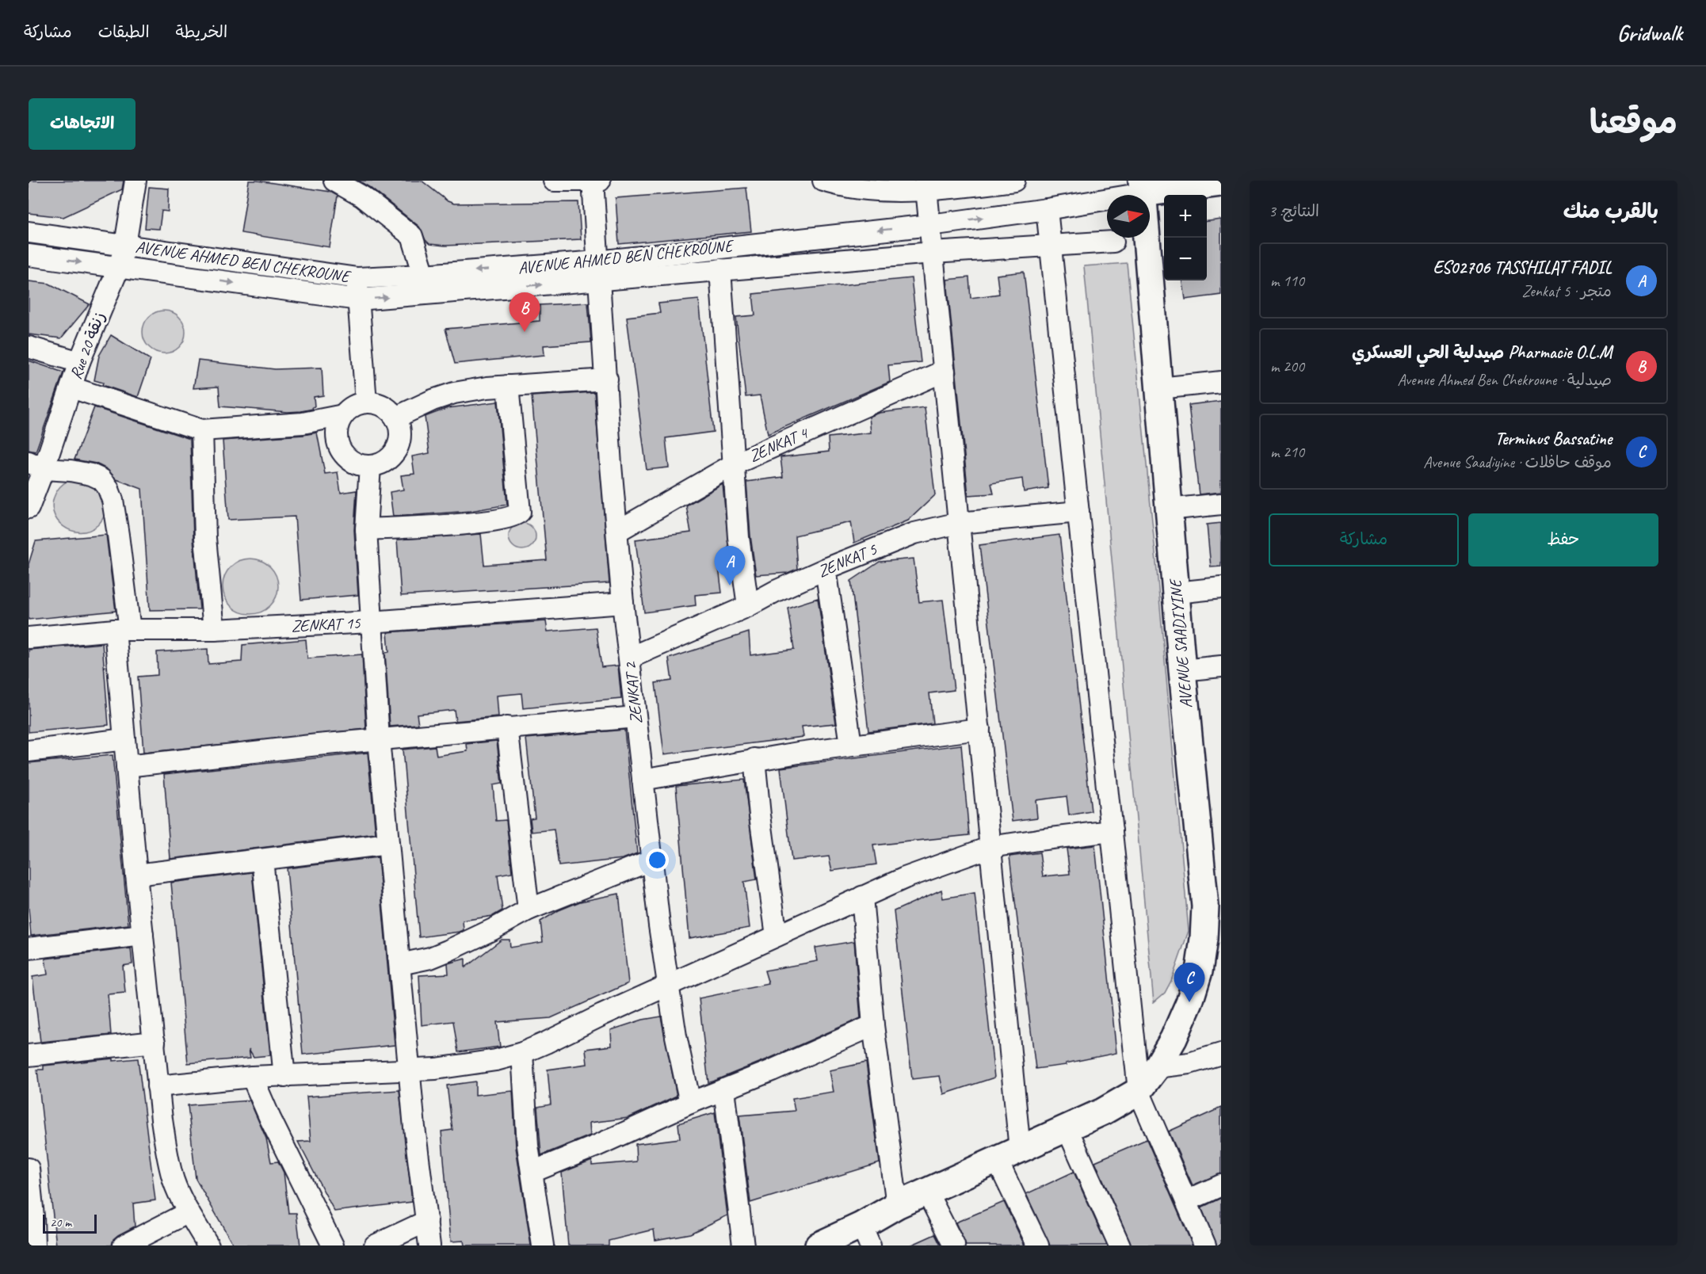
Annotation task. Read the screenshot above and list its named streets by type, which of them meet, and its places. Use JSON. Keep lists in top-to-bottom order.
{
  "streets": {
    "main road": ["AVENUE AHMED BEN CHEKROUNE", "AVENUE SAADIYINE"],
    "street": [
      "Rue 20 زنقة",
      "ZENKAT 4",
      "ZENKAT 5",
      "ZENKAT 15",
      "ZENKAT 2"
    ]
  },
  "crossings": [
    ["AVENUE AHMED BEN CHEKROUNE", "Rue 20 زنقة"],
    ["AVENUE AHMED BEN CHEKROUNE", "AVENUE SAADIYINE"],
    ["AVENUE AHMED BEN CHEKROUNE", "ZENKAT 2"],
    ["ZENKAT 4", "ZENKAT 2"],
    ["ZENKAT 5", "ZENKAT 2"],
    ["ZENKAT 15", "ZENKAT 2"]
  ],
  "scale_bar": "20 m",
  "north": "right",
  "page": {
    "header": "Gridwalk",
    "nav": ["الخريطة", "الطبقات", "مشاركة"],
    "title": "موقعنا",
    "buttons": [
      "الاتجاهات",
      ["حفظ", "مشاركة"]
    ],
    "heading": ["بالقرب منك", "النتائج: 3"],
    "map_buttons": ["+", "−"],
    "list": [
      {
        "mark": "A",
        "name": "ES02706 TASSHILAT FADIL",
        "note": "متجر · Zenkat 5",
        "value": "110 m"
      },
      {
        "mark": "B",
        "name": "Pharmacie O.L.M صيدلية الحي العسكري",
        "note": "صيدلية · Avenue Ahmed Ben Chekroune",
        "value": "200 m"
      },
      {
        "mark": "C",
        "name": "Terminus Bassatine",
        "note": "موقف حافلات · Avenue Saadiyine",
        "value": "210 m"
      }
    ],
    "pins": ["B", "A", "C"],
    "scale": "20 m"
  }
}
